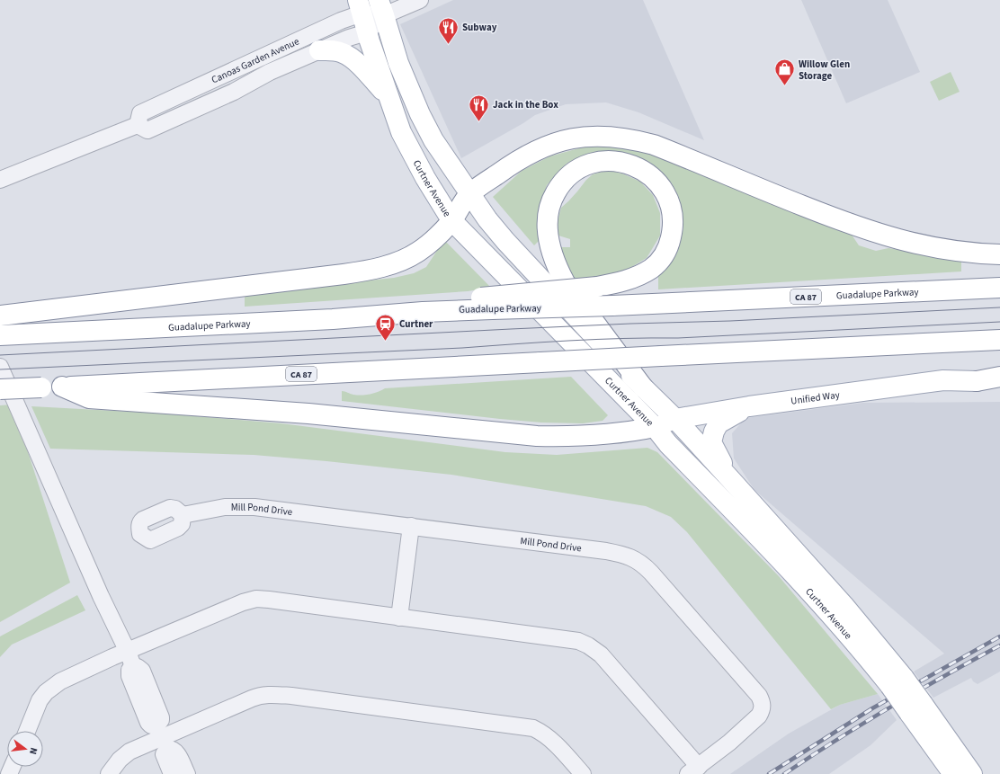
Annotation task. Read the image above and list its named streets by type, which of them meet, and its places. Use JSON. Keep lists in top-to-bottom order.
{
  "streets": {
    "main road": [
      "Curtner Avenue",
      "Guadalupe Parkway",
      "CA 87",
      "Unified Way"
    ],
    "street": ["Canoas Garden Avenue", "Mill Pond Drive"]
  },
  "crossings": [
    ["Canoas Garden Avenue", "Curtner Avenue"],
    ["Curtner Avenue", "Unified Way"],
    ["CA 87", "Unified Way"]
  ],
  "places": {
    "restaurant": ["Subway", "Jack in the Box"],
    "shop": ["Willow Glen Storage"],
    "station": ["Curtner"]
  },
  "north": "right"
}
